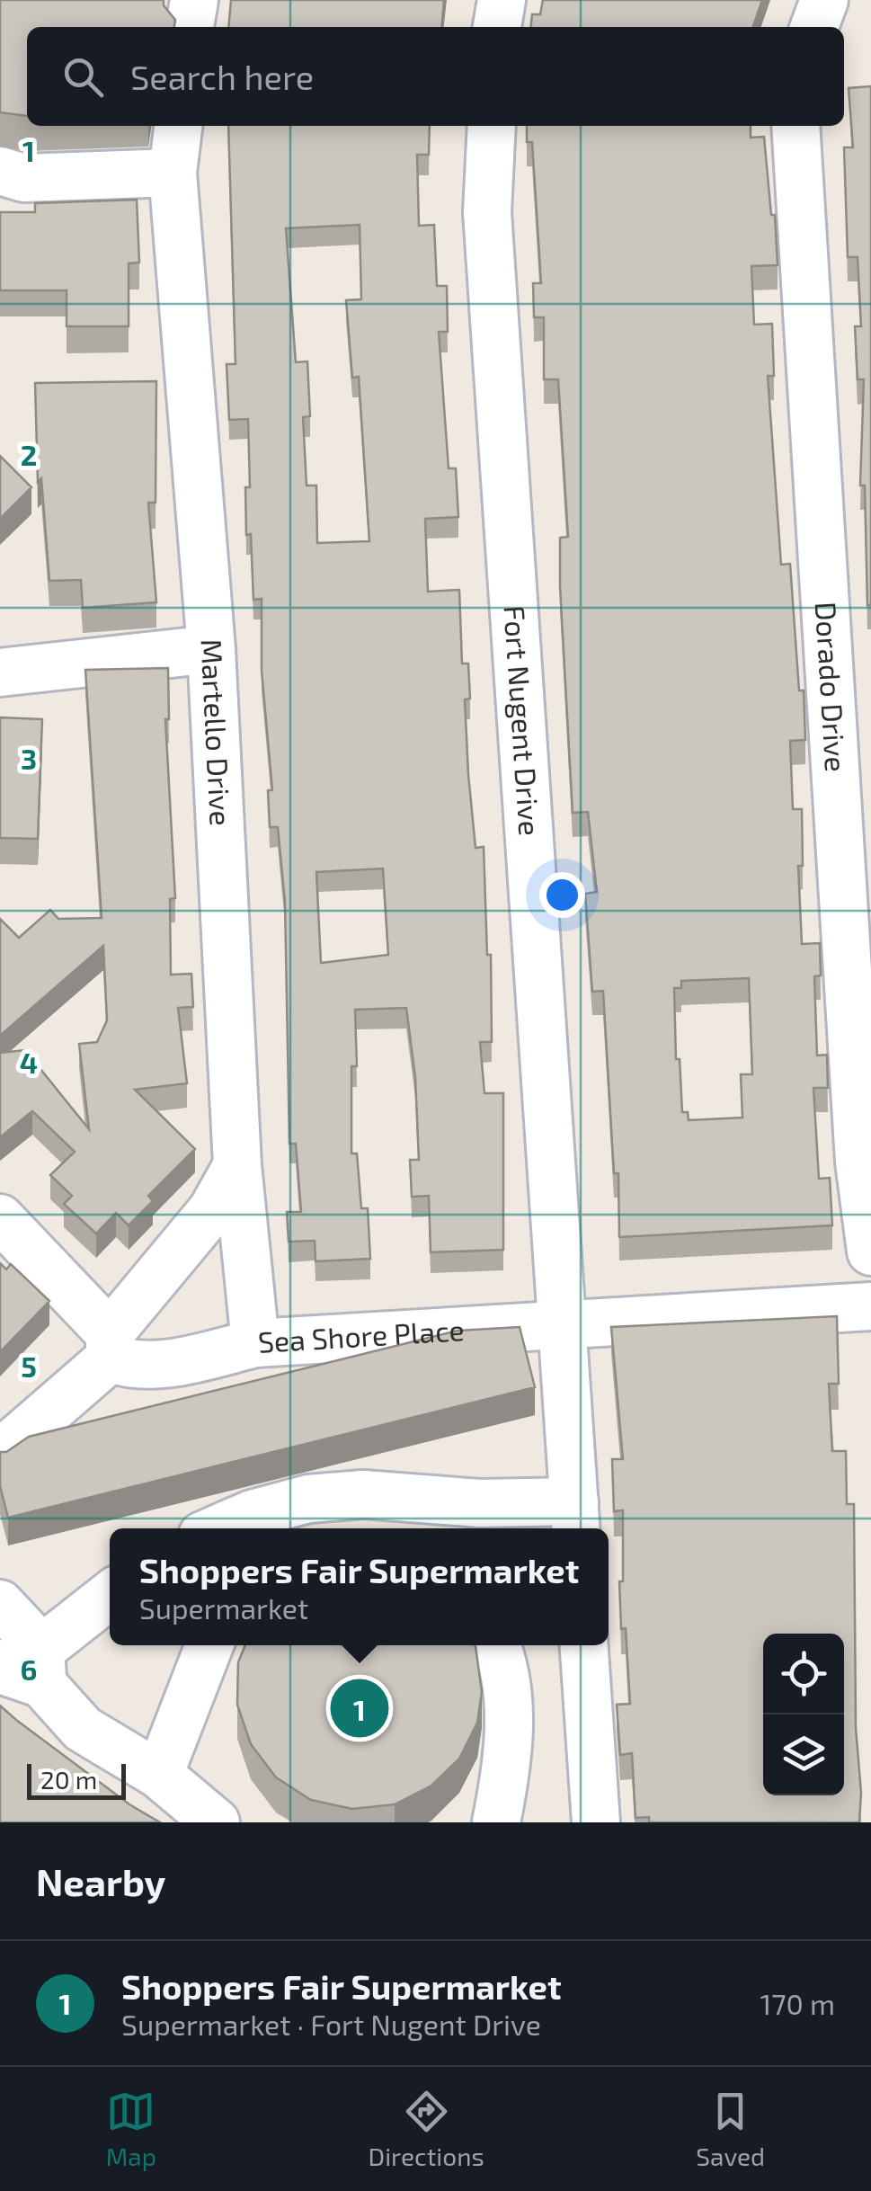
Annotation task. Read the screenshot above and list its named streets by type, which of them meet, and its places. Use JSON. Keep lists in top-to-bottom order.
{
  "streets": {
    "street": [
      "Dorado Drive",
      "Fort Nugent Drive",
      "Martello Drive",
      "Sea Shore Place"
    ]
  },
  "crossings": [
    ["Fort Nugent Drive", "Sea Shore Place"],
    ["Martello Drive", "Sea Shore Place"]
  ],
  "scale_bar": "20 m",
  "page": {
    "search": "Search here",
    "popup": ["Shoppers Fair Supermarket", "Supermarket"],
    "pins": "1",
    "scale": "20 m",
    "heading": "Nearby",
    "list": [
      {
        "mark": "1",
        "name": "Shoppers Fair Supermarket",
        "note": "Supermarket · Fort Nugent Drive",
        "value": "170 m"
      }
    ],
    "nav": ["Map", "Directions", "Saved"]
  },
  "grid": {
    "rows": [
      "1",
      "2",
      "3",
      "4",
      "5",
      "6"
    ]
  }
}
